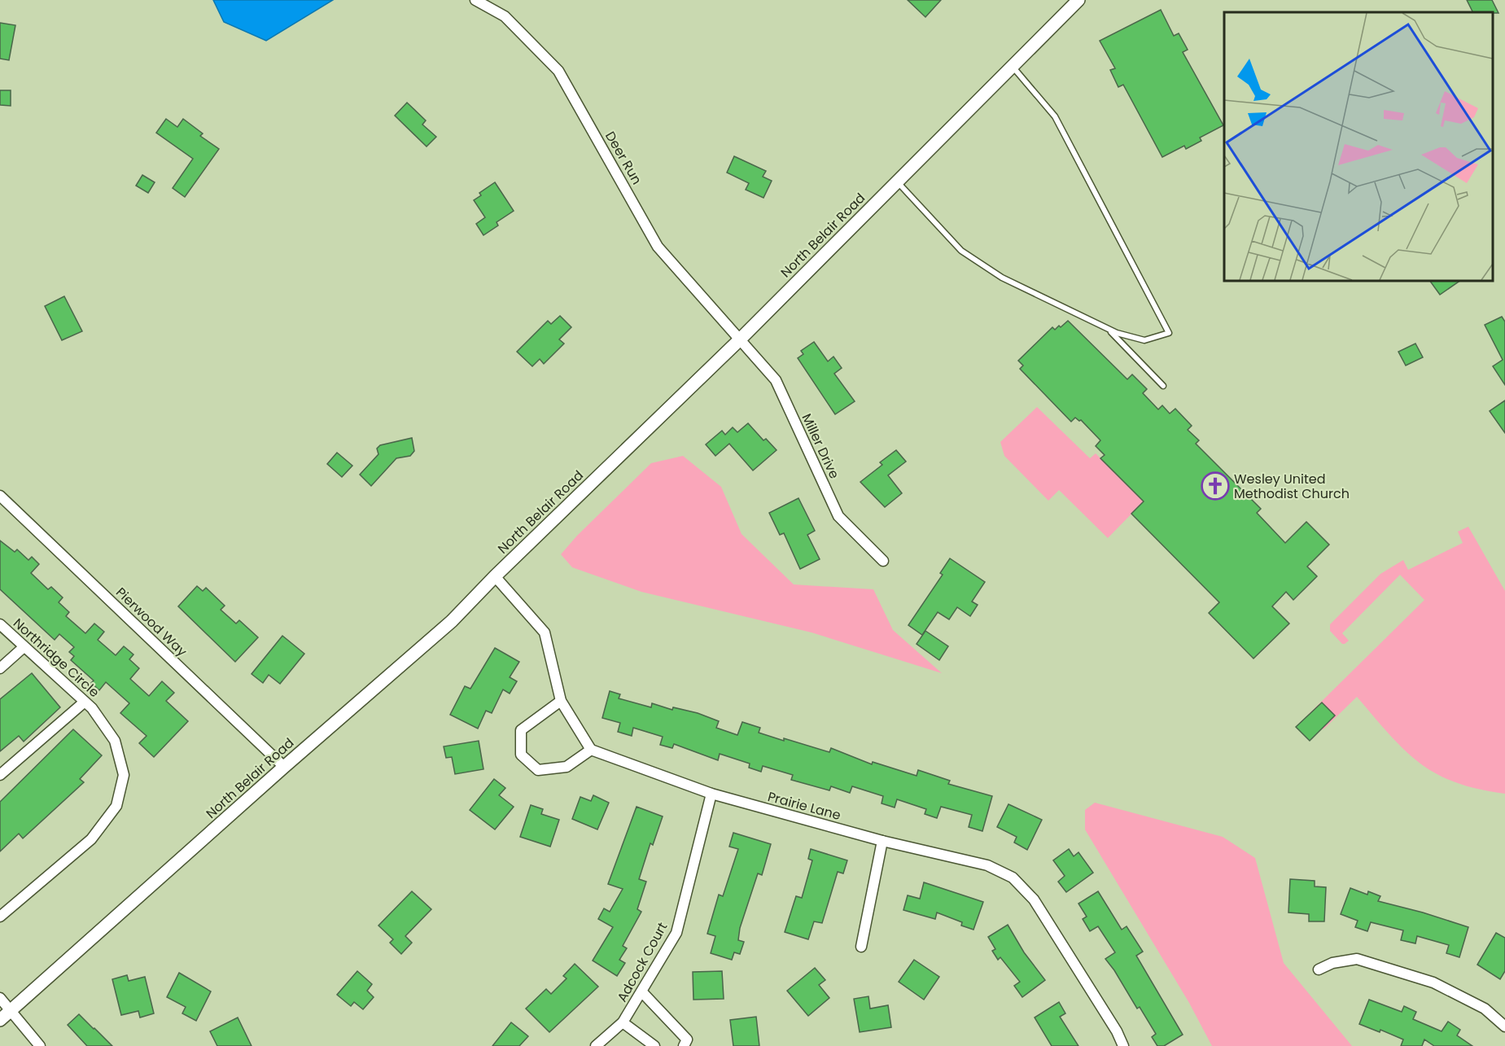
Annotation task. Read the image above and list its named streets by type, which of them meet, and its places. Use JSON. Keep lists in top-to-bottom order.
{
  "streets": {
    "street": [
      "Deer Run",
      "North Belair Road",
      "Miller Drive",
      "Pierwood Way",
      "Northridge Circle",
      "Prairie Lane",
      "Adcock Court"
    ]
  },
  "crossings": [
    ["Deer Run", "North Belair Road"],
    ["Deer Run", "Miller Drive"],
    ["North Belair Road", "Miller Drive"],
    ["North Belair Road", "Pierwood Way"],
    ["Prairie Lane", "Adcock Court"]
  ],
  "places": {
    "church": ["Wesley United Methodist Church"]
  }
}
